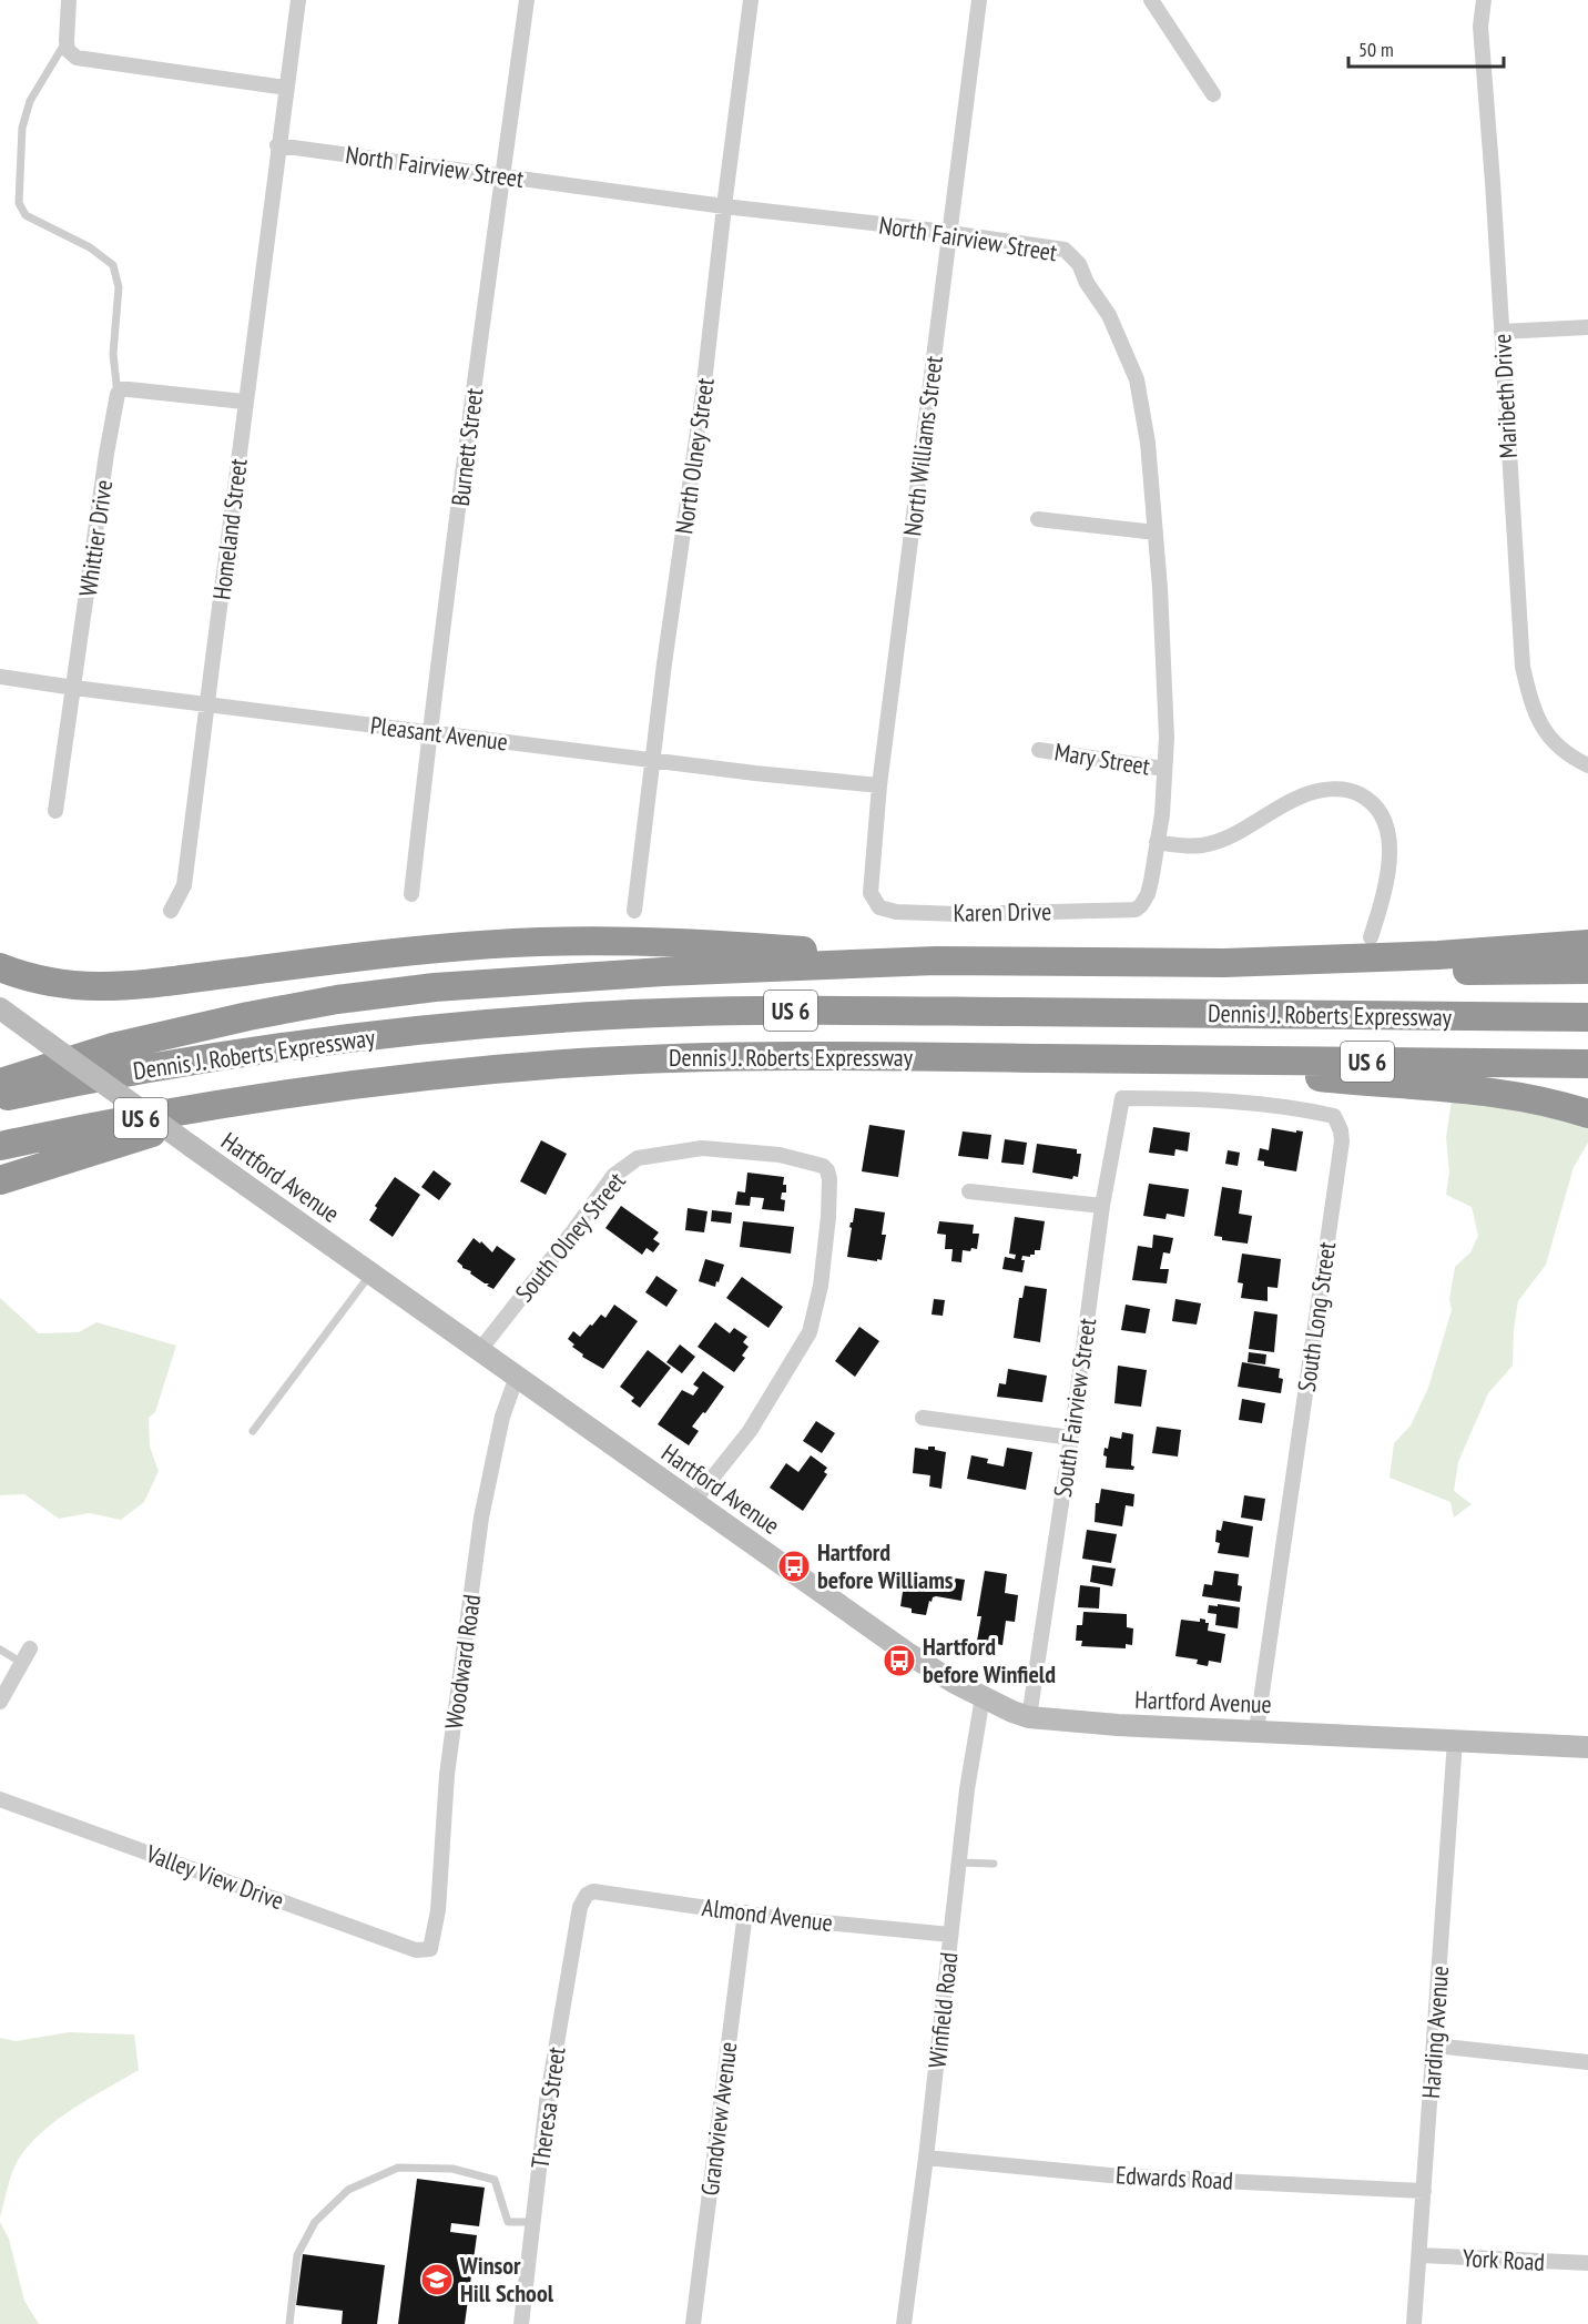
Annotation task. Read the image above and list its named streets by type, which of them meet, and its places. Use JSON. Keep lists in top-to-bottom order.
{
  "streets": {
    "highway": ["US 6", "Dennis J. Roberts Expressway"],
    "main road": ["Hartford Avenue"],
    "street": [
      "North Fairview Street",
      "Maribeth Drive",
      "North Williams Street",
      "Burnett Street",
      "North Olney Street",
      "Homeland Street",
      "Whittier Drive",
      "Pleasant Avenue",
      "Mary Street",
      "Karen Drive",
      "South Olney Street",
      "South Long Street",
      "South Fairview Street",
      "Woodward Road",
      "Valley View Drive",
      "Almond Avenue",
      "Winfield Road",
      "Harding Avenue",
      "Theresa Street",
      "Grandview Avenue",
      "Edwards Road",
      "York Road"
    ]
  },
  "crossings": [
    ["North Fairview Street", "North Williams Street"],
    ["North Fairview Street", "Burnett Street"],
    ["North Fairview Street", "North Olney Street"],
    ["North Fairview Street", "Homeland Street"],
    ["North Fairview Street", "Mary Street"],
    ["North Fairview Street", "Karen Drive"],
    ["North Williams Street", "Pleasant Avenue"],
    ["North Williams Street", "Karen Drive"],
    ["Burnett Street", "Pleasant Avenue"],
    ["North Olney Street", "Pleasant Avenue"],
    ["Homeland Street", "Pleasant Avenue"],
    ["Whittier Drive", "Pleasant Avenue"],
    ["Hartford Avenue", "South Olney Street"],
    ["Hartford Avenue", "South Long Street"],
    ["Hartford Avenue", "South Fairview Street"],
    ["Hartford Avenue", "Woodward Road"],
    ["Hartford Avenue", "Winfield Road"],
    ["Hartford Avenue", "Harding Avenue"],
    ["South Long Street", "South Fairview Street"],
    ["Woodward Road", "Valley View Drive"],
    ["Almond Avenue", "Winfield Road"],
    ["Almond Avenue", "Theresa Street"],
    ["Almond Avenue", "Grandview Avenue"],
    ["Winfield Road", "Edwards Road"],
    ["Harding Avenue", "Edwards Road"],
    ["Harding Avenue", "York Road"]
  ],
  "places": {
    "bus stop": ["Hartford before Williams", "Hartford before Winfield"],
    "school or university": ["Winsor Hill School"]
  },
  "scale_bar": "50 m"
}
